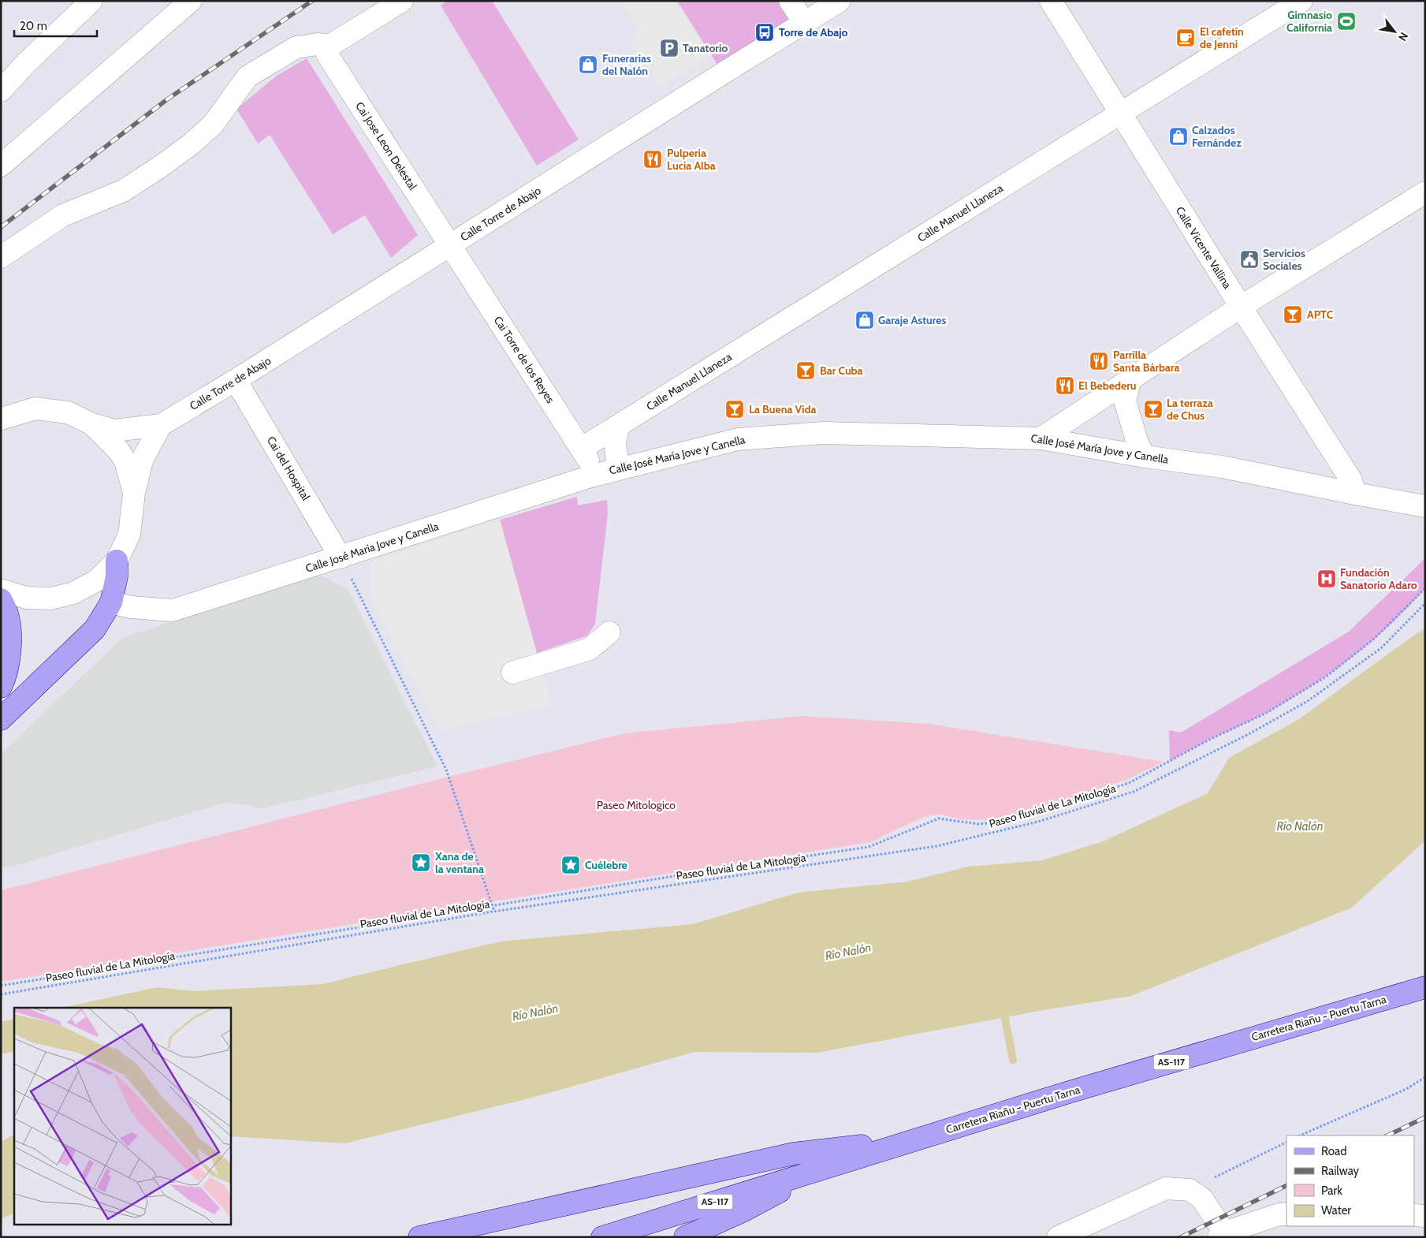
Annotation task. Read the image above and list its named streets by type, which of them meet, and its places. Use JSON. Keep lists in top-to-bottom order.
{
  "streets": {
    "main road": ["Carretera Riañu - Puertu Tarna", "AS-117"],
    "street": [
      "Cai Jose Leon Delestal",
      "Calle Manuel Llaneza",
      "Calle Torre de Abajo",
      "Calle Vicente Vallina",
      "Cai Torre de los Reyes",
      "Calle José María Jove y Canella",
      "Cai del Hospital"
    ],
    "path": ["Paseo fluvial de La Mitología"]
  },
  "crossings": [
    ["Cai Jose Leon Delestal", "Calle Torre de Abajo"],
    ["Cai Jose Leon Delestal", "Cai Torre de los Reyes"],
    ["Calle Manuel Llaneza", "Calle Vicente Vallina"],
    ["Calle Manuel Llaneza", "Cai Torre de los Reyes"],
    ["Calle Torre de Abajo", "Cai Torre de los Reyes"],
    ["Calle Torre de Abajo", "Cai del Hospital"],
    ["Calle Vicente Vallina", "Calle José María Jove y Canella"],
    ["Cai Torre de los Reyes", "Calle José María Jove y Canella"],
    ["Calle José María Jove y Canella", "Cai del Hospital"]
  ],
  "water": ["Río Nalón"],
  "parks": ["Paseo Mitologico"],
  "places": {
    "sports": ["Gimnasio California"],
    "bus stop": ["Torre de Abajo"],
    "cafe": ["El cafetín de Jenni"],
    "parking": ["Tanatorio"],
    "shop": ["Funerarias del Nalón", "Calzados Fernández", "Garaje Astures"],
    "restaurant": ["Pulperia Lucia Alba", "Parrilla Santa Bárbara", "El Bebederu"],
    "public building": ["Servicios Sociales"],
    "bar": [
      "APTC",
      "Bar Cuba",
      "La Buena Vida",
      "La terraza de Chus"
    ],
    "hospital": ["Fundación Sanatorio Adaro"],
    "place": ["Xana de la ventana", "Cuélebre"]
  },
  "legend": [
    "Road",
    "Railway",
    "Park",
    "Water"
  ],
  "scale_bar": "20 m",
  "north": "bottom right"
}
